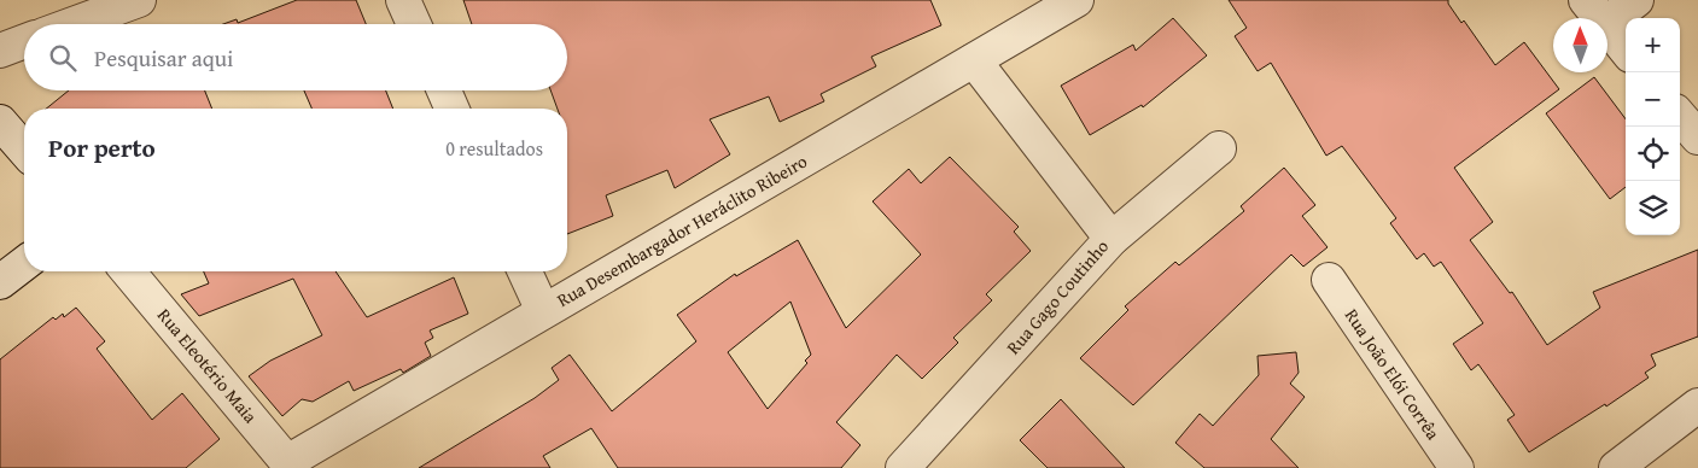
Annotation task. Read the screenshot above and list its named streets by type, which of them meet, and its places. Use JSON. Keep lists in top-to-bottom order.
{
  "streets": {
    "street": [
      "Rua Desembargador Heráclito Ribeiro",
      "Rua Gago Coutinho",
      "Rua Eleotério Maia",
      "Rua João Elói Corrêa"
    ]
  },
  "crossings": [
    ["Rua Desembargador Heráclito Ribeiro", "Rua Gago Coutinho"],
    ["Rua Desembargador Heráclito Ribeiro", "Rua Eleotério Maia"]
  ],
  "north": "top",
  "page": {
    "map_buttons": ["+", "−"],
    "search": "Pesquisar aqui",
    "heading": ["Por perto", "0 resultados"]
  }
}
